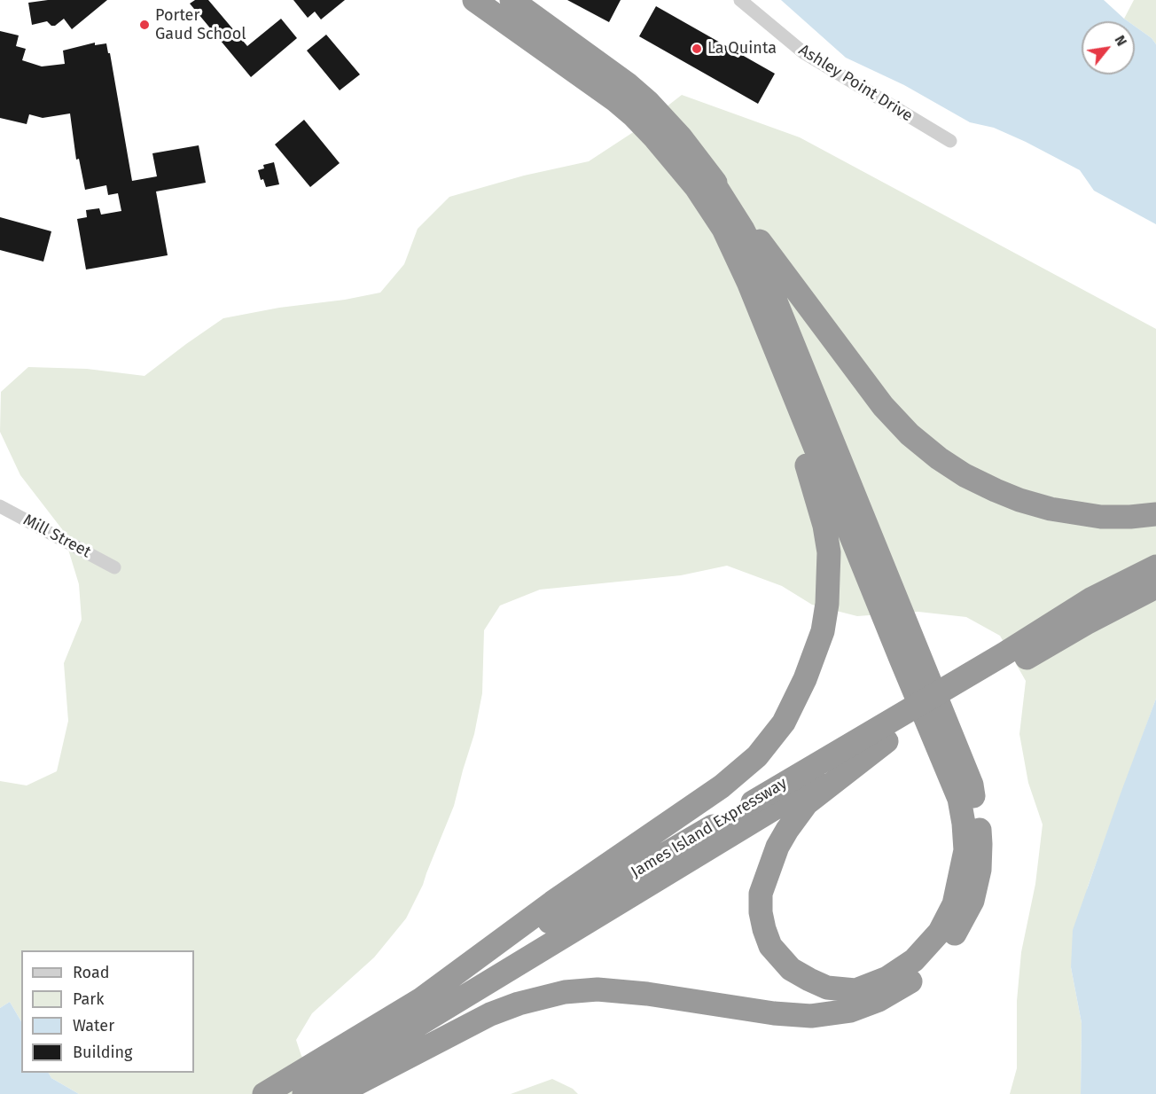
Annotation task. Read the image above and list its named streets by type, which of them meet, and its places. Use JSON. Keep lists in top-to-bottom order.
{
  "streets": {
    "highway": ["James Island Expressway"],
    "street": ["Ashley Point Drive", "Mill Street"]
  },
  "places": ["Porter Gaud School", "La Quinta"],
  "legend": [
    "Road",
    "Park",
    "Water",
    "Building"
  ],
  "north": "top right"
}
